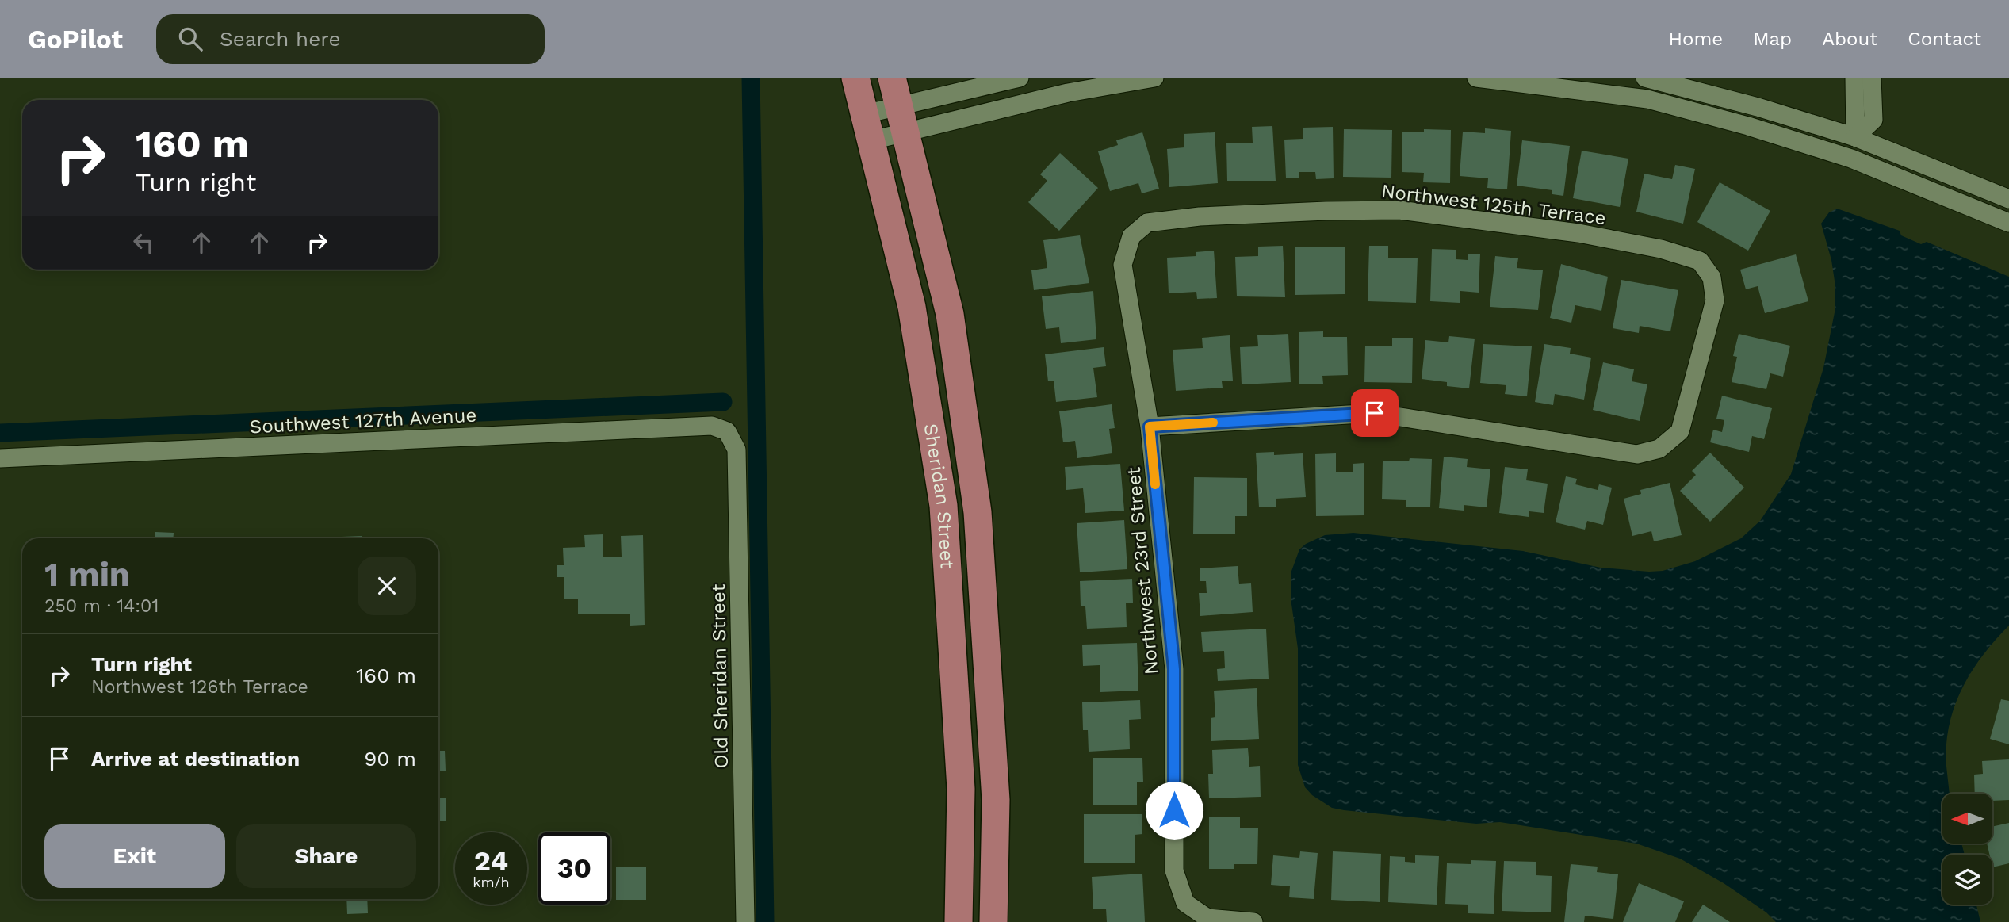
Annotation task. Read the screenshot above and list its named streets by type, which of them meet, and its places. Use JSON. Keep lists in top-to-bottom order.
{
  "streets": {
    "main road": ["Sheridan Street"],
    "street": [
      "Northwest 125th Terrace",
      "Southwest 127th Avenue",
      "Northwest 23rd Street",
      "Old Sheridan Street"
    ]
  },
  "crossings": [
    ["Northwest 125th Terrace", "Northwest 23rd Street"],
    ["Southwest 127th Avenue", "Old Sheridan Street"]
  ],
  "north": "left",
  "page": {
    "header": "GoPilot",
    "search": "Search here",
    "nav": [
      "Home",
      "Map",
      "About",
      "Contact"
    ],
    "turn": ["160 m", "Turn right"],
    "heading": ["1 min", "250 m · 14:01"],
    "list": [
      {
        "name": "Turn right",
        "note": "Northwest 126th Terrace",
        "value": "160 m"
      },
      {
        "name": "Arrive at destination",
        "value": "90 m"
      }
    ],
    "buttons": ["Exit", "Share"],
    "speed": "24 km/h",
    "limit": "30"
  }
}
